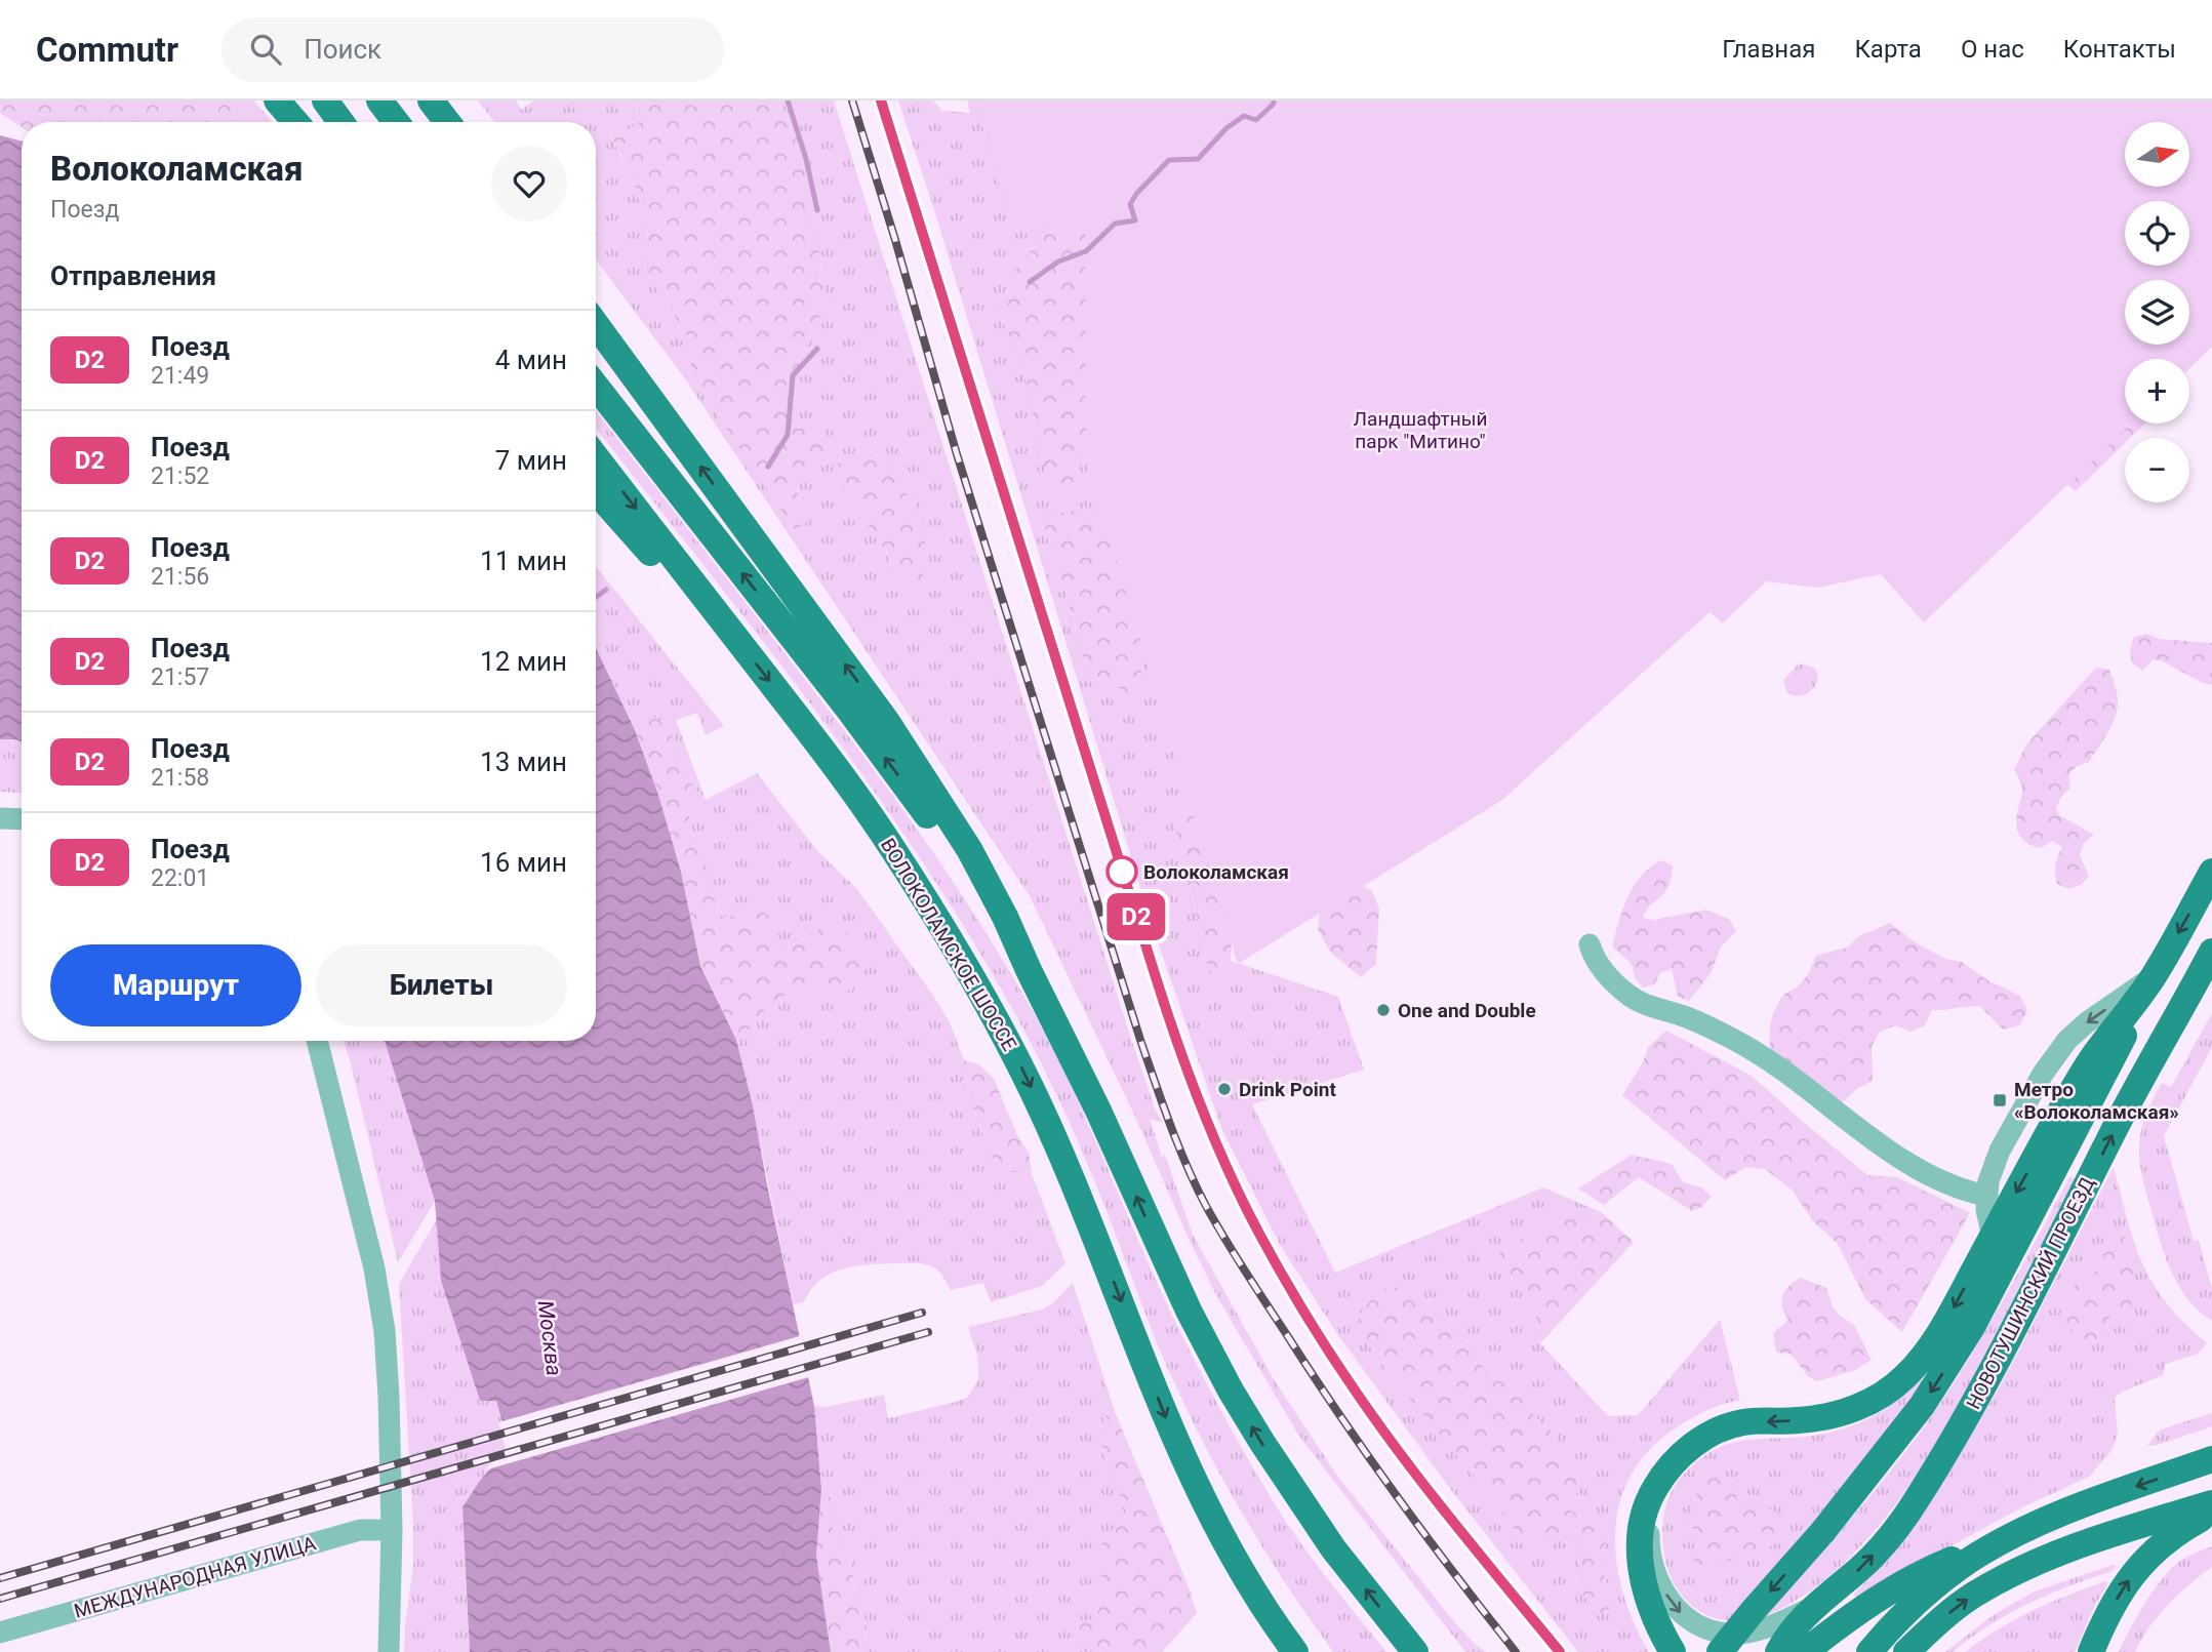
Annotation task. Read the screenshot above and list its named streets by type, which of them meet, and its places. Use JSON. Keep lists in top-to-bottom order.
{
  "streets": {
    "main road": ["ВОЛОКОЛАМСКОЕ ШОССЕ", "НОВОТУШИНСКИЙ ПРОЕЗД"],
    "street": ["МЕЖДУНАРОДНАЯ УЛИЦА"]
  },
  "water": ["Москва"],
  "parks": ["Ландшафтный парк \"Митино\""],
  "places": {
    "other": ["Волоколамская", "One and Double", "Drink Point"],
    "transit": ["Метро «Волоколамская»"]
  },
  "north": "right",
  "page": {
    "header": "Commutr",
    "search": "Поиск",
    "nav": [
      "Главная",
      "Карта",
      "О нас",
      "Контакты"
    ],
    "on_map": "D2",
    "map_buttons": ["+", "−"],
    "heading": [
      ["Волоколамская", "Поезд"],
      "Отправления"
    ],
    "list": [
      {
        "mark": "D2",
        "name": "Поезд",
        "note": "21:49",
        "value": "4 мин"
      },
      {
        "mark": "D2",
        "name": "Поезд",
        "note": "21:52",
        "value": "7 мин"
      },
      {
        "mark": "D2",
        "name": "Поезд",
        "note": "21:56",
        "value": "11 мин"
      },
      {
        "mark": "D2",
        "name": "Поезд",
        "note": "21:57",
        "value": "12 мин"
      },
      {
        "mark": "D2",
        "name": "Поезд",
        "note": "21:58",
        "value": "13 мин"
      },
      {
        "mark": "D2",
        "name": "Поезд",
        "note": "22:01",
        "value": "16 мин"
      }
    ],
    "buttons": ["Маршрут", "Билеты"]
  }
}
